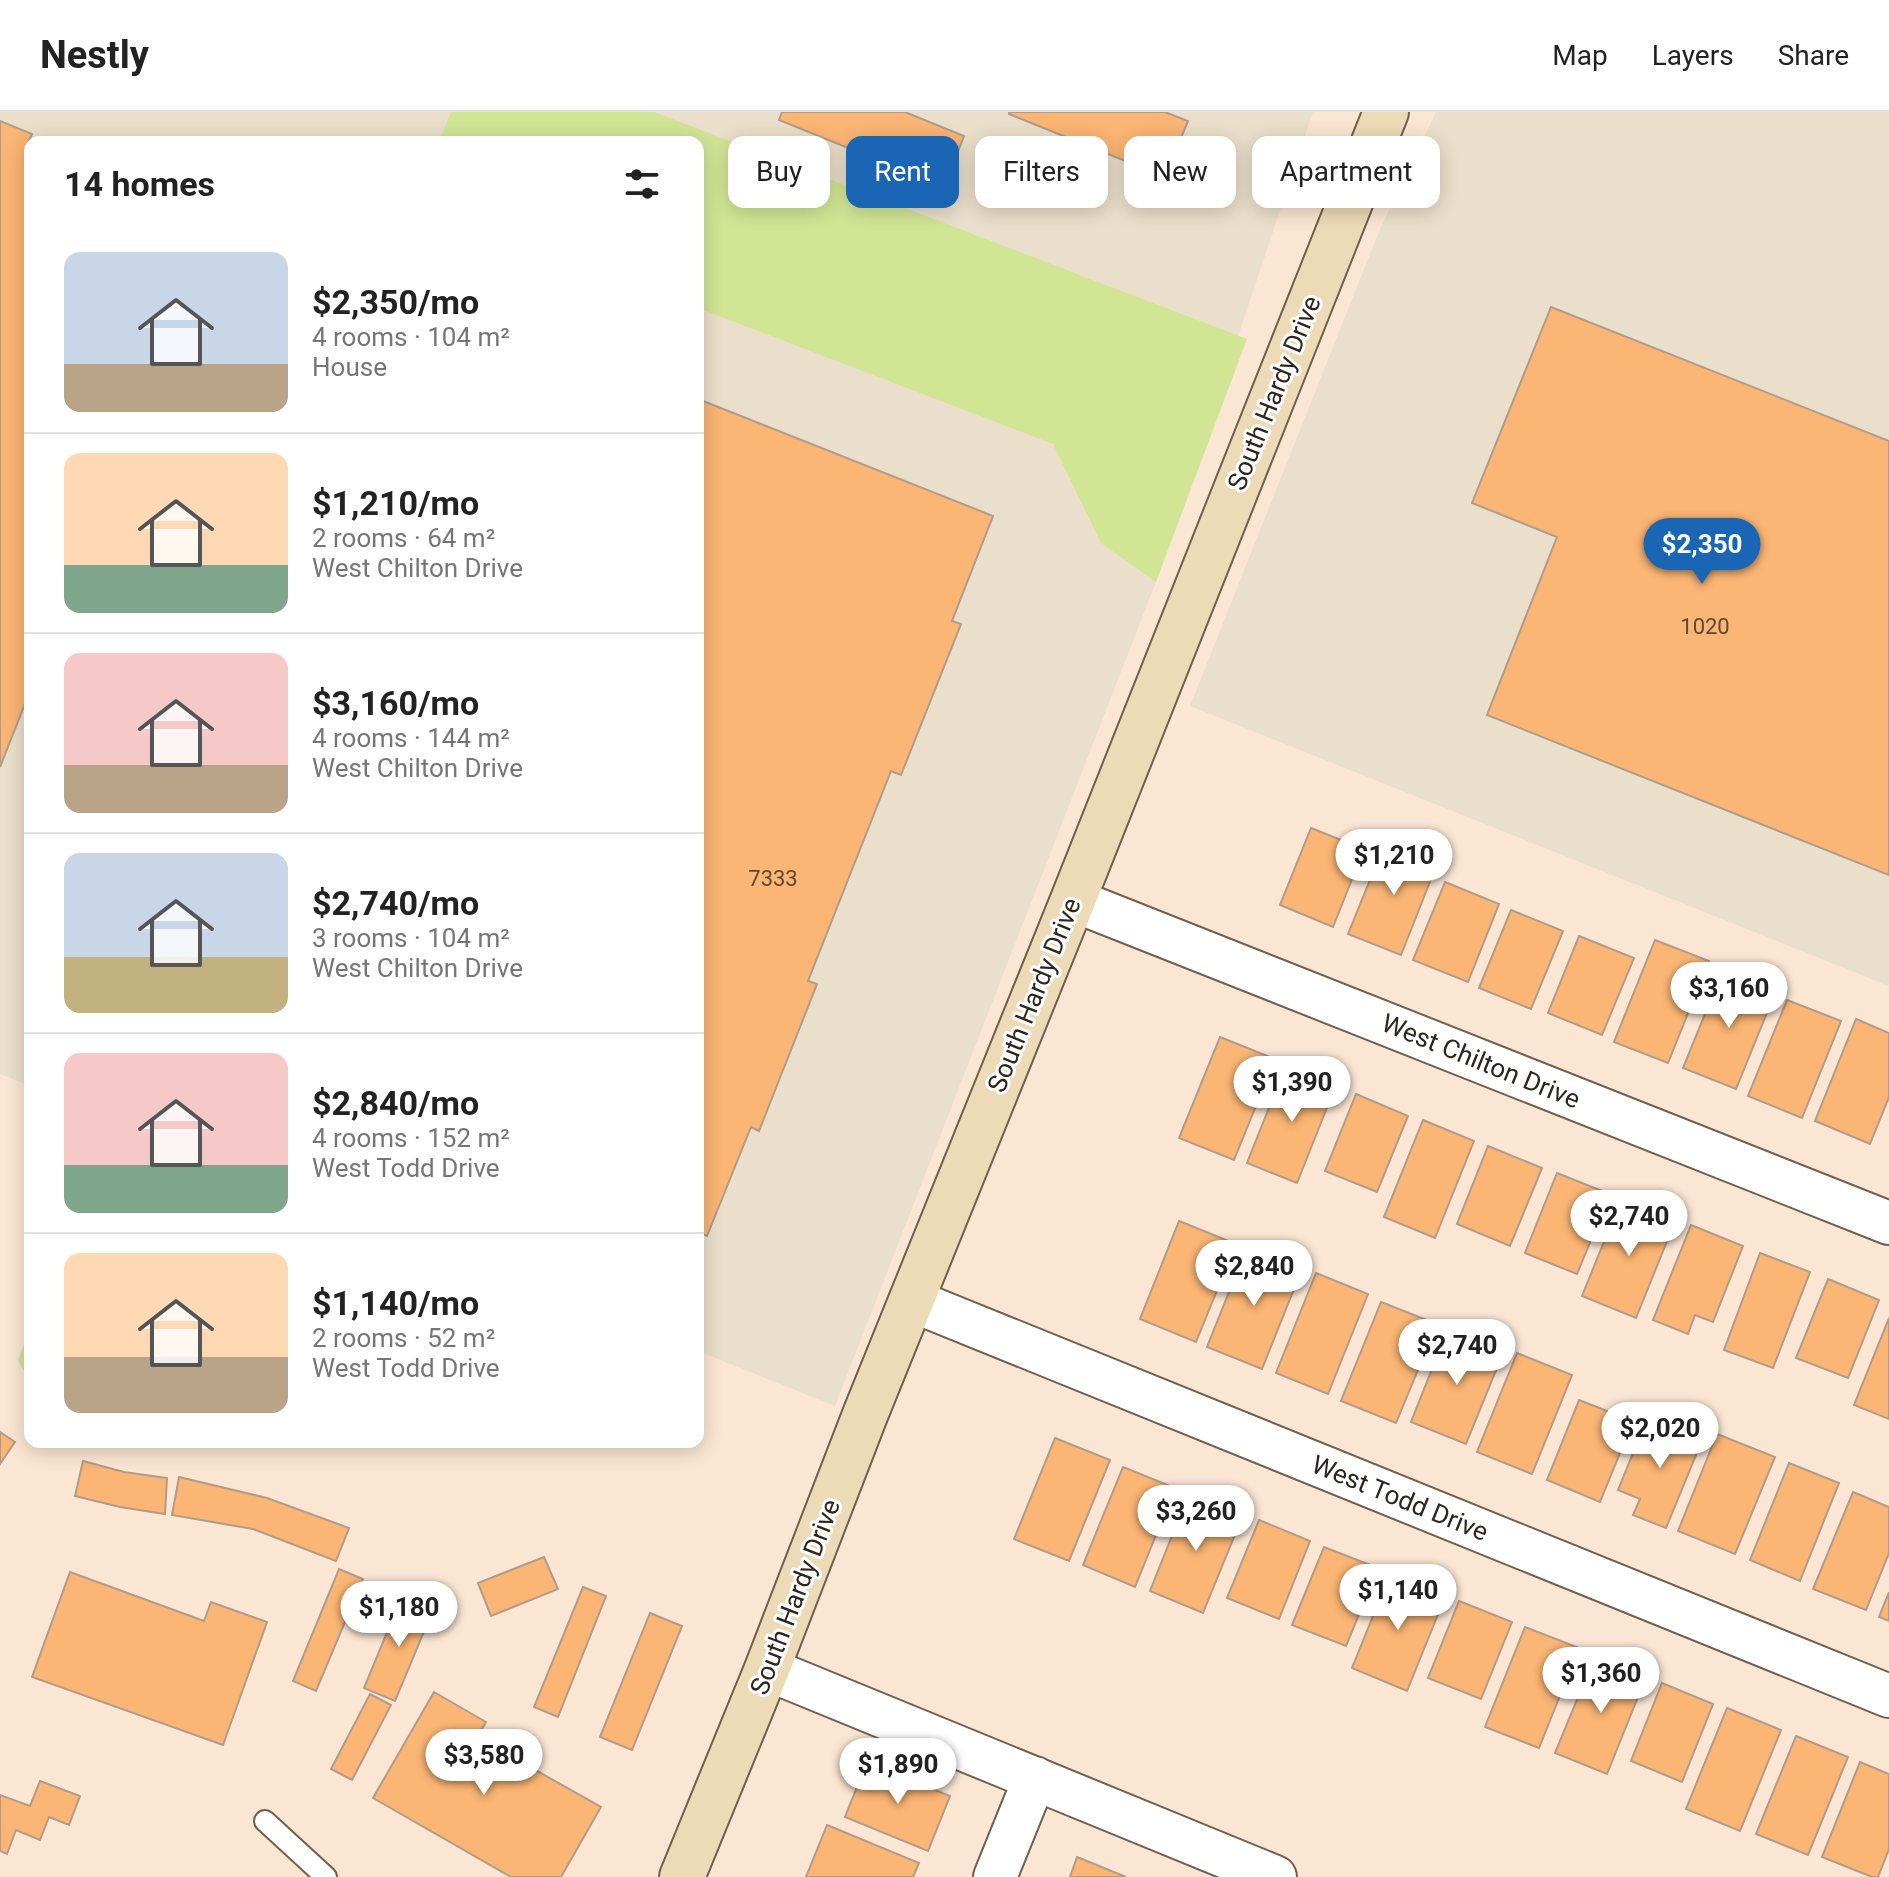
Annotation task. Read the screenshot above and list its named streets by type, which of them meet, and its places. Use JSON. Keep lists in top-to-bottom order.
{
  "streets": {
    "street": ["South Hardy Drive", "West Chilton Drive", "West Todd Drive"]
  },
  "crossings": [
    ["South Hardy Drive", "West Chilton Drive"],
    ["South Hardy Drive", "West Todd Drive"]
  ],
  "house_numbers": ["1020", "7333"],
  "page": {
    "header": "Nestly",
    "nav": ["Map", "Layers", "Share"],
    "chip": [
      "Buy",
      "Rent",
      "Filters",
      "New",
      "Apartment"
    ],
    "heading": "14 homes",
    "list": [
      {
        "name": "$2,350/mo",
        "note": "4 rooms · 104 m² · House"
      },
      {
        "name": "$1,210/mo",
        "note": "2 rooms · 64 m² · West Chilton Drive"
      },
      {
        "name": "$3,160/mo",
        "note": "4 rooms · 144 m² · West Chilton Drive"
      },
      {
        "name": "$2,740/mo",
        "note": "3 rooms · 104 m² · West Chilton Drive"
      },
      {
        "name": "$2,840/mo",
        "note": "4 rooms · 152 m² · West Todd Drive"
      },
      {
        "name": "$1,140/mo",
        "note": "2 rooms · 52 m² · West Todd Drive"
      }
    ],
    "price": [
      "$2,350",
      "$1,210",
      "$3,160",
      "$1,390",
      "$2,740",
      "$2,840",
      "$2,740",
      "$2,020",
      "$3,260",
      "$1,140",
      "$1,180",
      "$1,360",
      "$3,580",
      "$1,890"
    ]
  }
}
